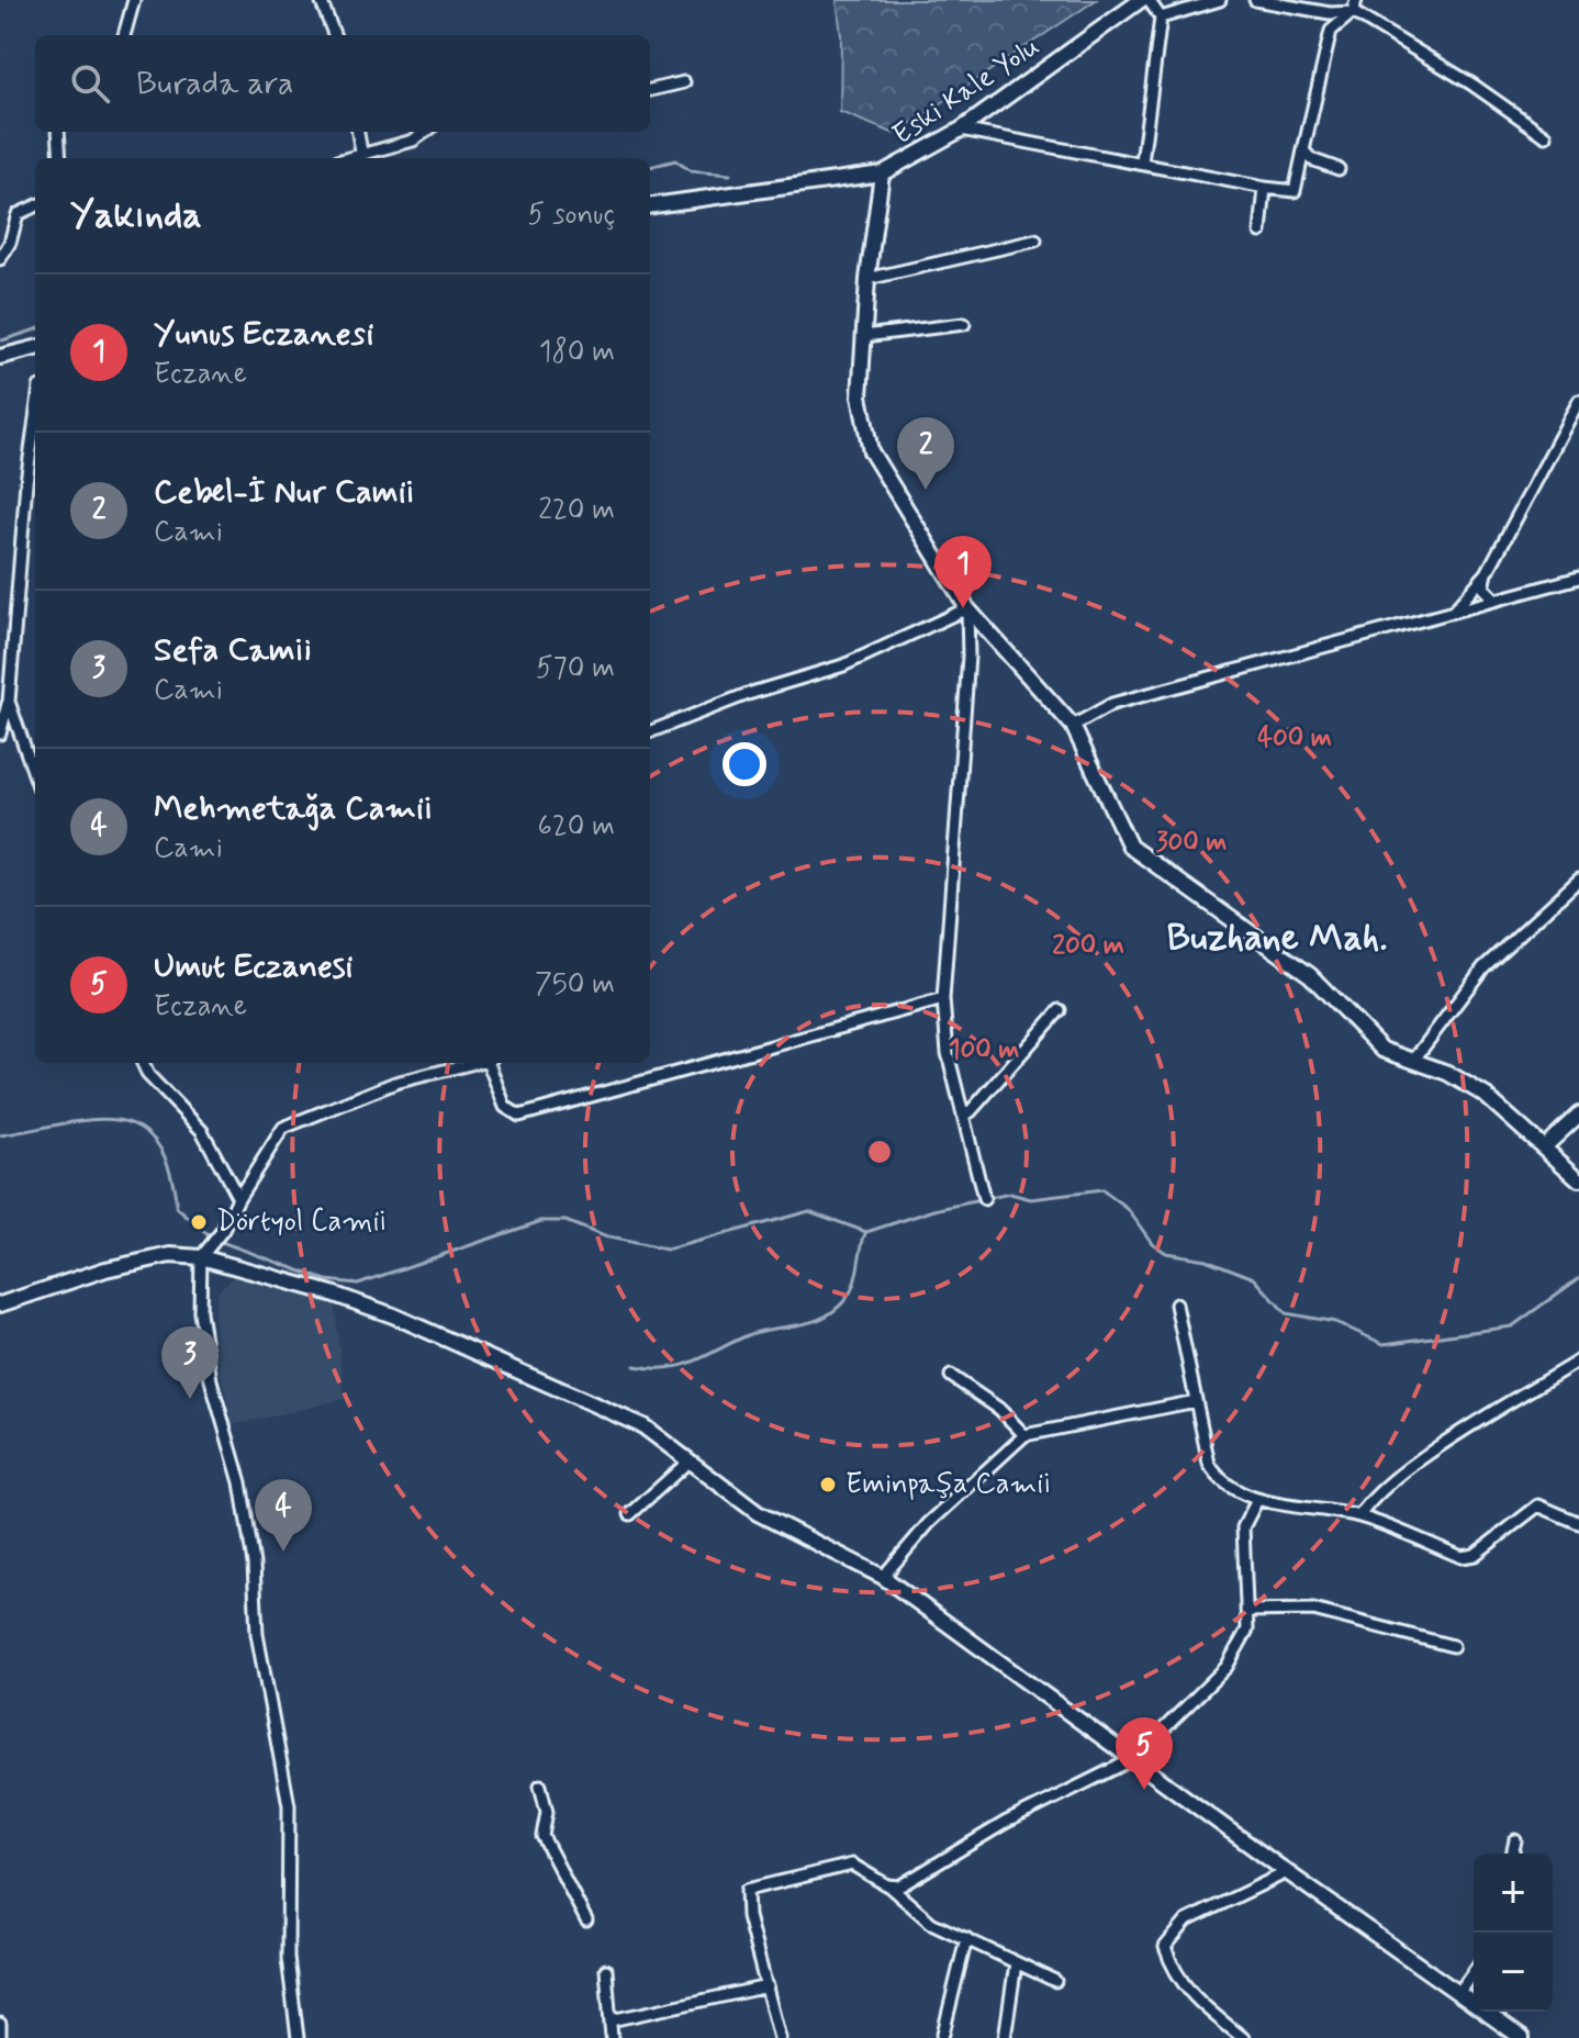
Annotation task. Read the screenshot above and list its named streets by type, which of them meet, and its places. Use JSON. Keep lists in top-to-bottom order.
{
  "streets": {
    "street": ["Eski Kale Yolu"]
  },
  "districts": ["Buzhane Mah."],
  "places": ["Dörtyol Camii", "Eminpaşa Camii"],
  "page": {
    "search": "Burada ara",
    "heading": ["Yakında", "5 sonuç"],
    "list": [
      {
        "mark": "1",
        "name": "Yunus Eczanesi",
        "note": "Eczane",
        "value": "180 m"
      },
      {
        "mark": "2",
        "name": "Cebel-İ Nur Camii",
        "note": "Cami",
        "value": "220 m"
      },
      {
        "mark": "3",
        "name": "Sefa Camii",
        "note": "Cami",
        "value": "570 m"
      },
      {
        "mark": "4",
        "name": "Mehmetağa Camii",
        "note": "Cami",
        "value": "620 m"
      },
      {
        "mark": "5",
        "name": "Umut Eczanesi",
        "note": "Eczane",
        "value": "750 m"
      }
    ],
    "pins": [
      "2",
      "1",
      "3",
      "4",
      "5"
    ],
    "map_buttons": ["+", "−"]
  },
  "rings": [
    "400 m",
    "300 m",
    "200 m",
    "100 m"
  ]
}
